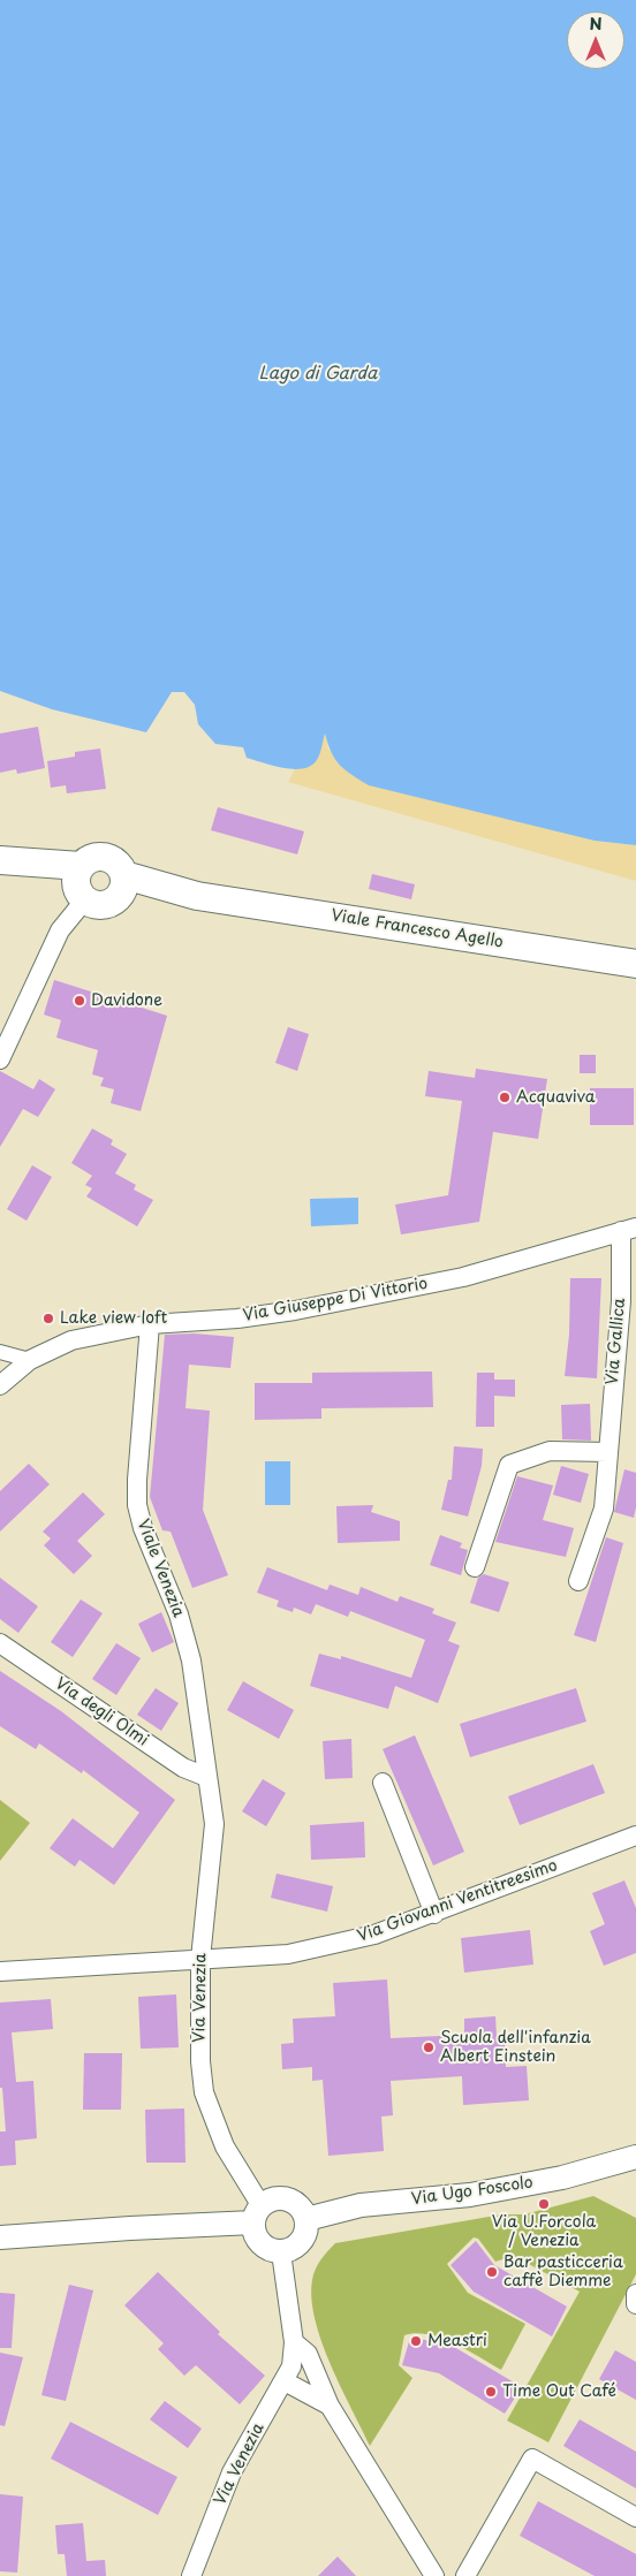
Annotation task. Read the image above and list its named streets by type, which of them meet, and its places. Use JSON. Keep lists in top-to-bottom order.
{
  "streets": {
    "main road": ["Viale Francesco Agello"],
    "street": [
      "Via Giuseppe Di Vittorio",
      "Via Gallica",
      "Viale Venezia",
      "Via degli Olmi",
      "Via Giovanni Ventitreesimo",
      "Via Venezia",
      "Via Ugo Foscolo"
    ]
  },
  "crossings": [
    ["Via Giuseppe Di Vittorio", "Via Gallica"],
    ["Via Giuseppe Di Vittorio", "Viale Venezia"],
    ["Viale Venezia", "Via degli Olmi"],
    ["Viale Venezia", "Via Venezia"],
    ["Via degli Olmi", "Via Venezia"],
    ["Via Giovanni Ventitreesimo", "Via Venezia"],
    ["Via Venezia", "Via Ugo Foscolo"]
  ],
  "water": ["Lago di Garda"],
  "places": [
    "Davidone",
    "Acquaviva",
    "Lake view loft",
    "Scuola dell'infanzia Albert Einstein",
    "Via U.Forcola / Venezia",
    "Bar pasticceria caffè Diemme",
    "Meastri",
    "Time Out Café"
  ],
  "north": "top"
}
